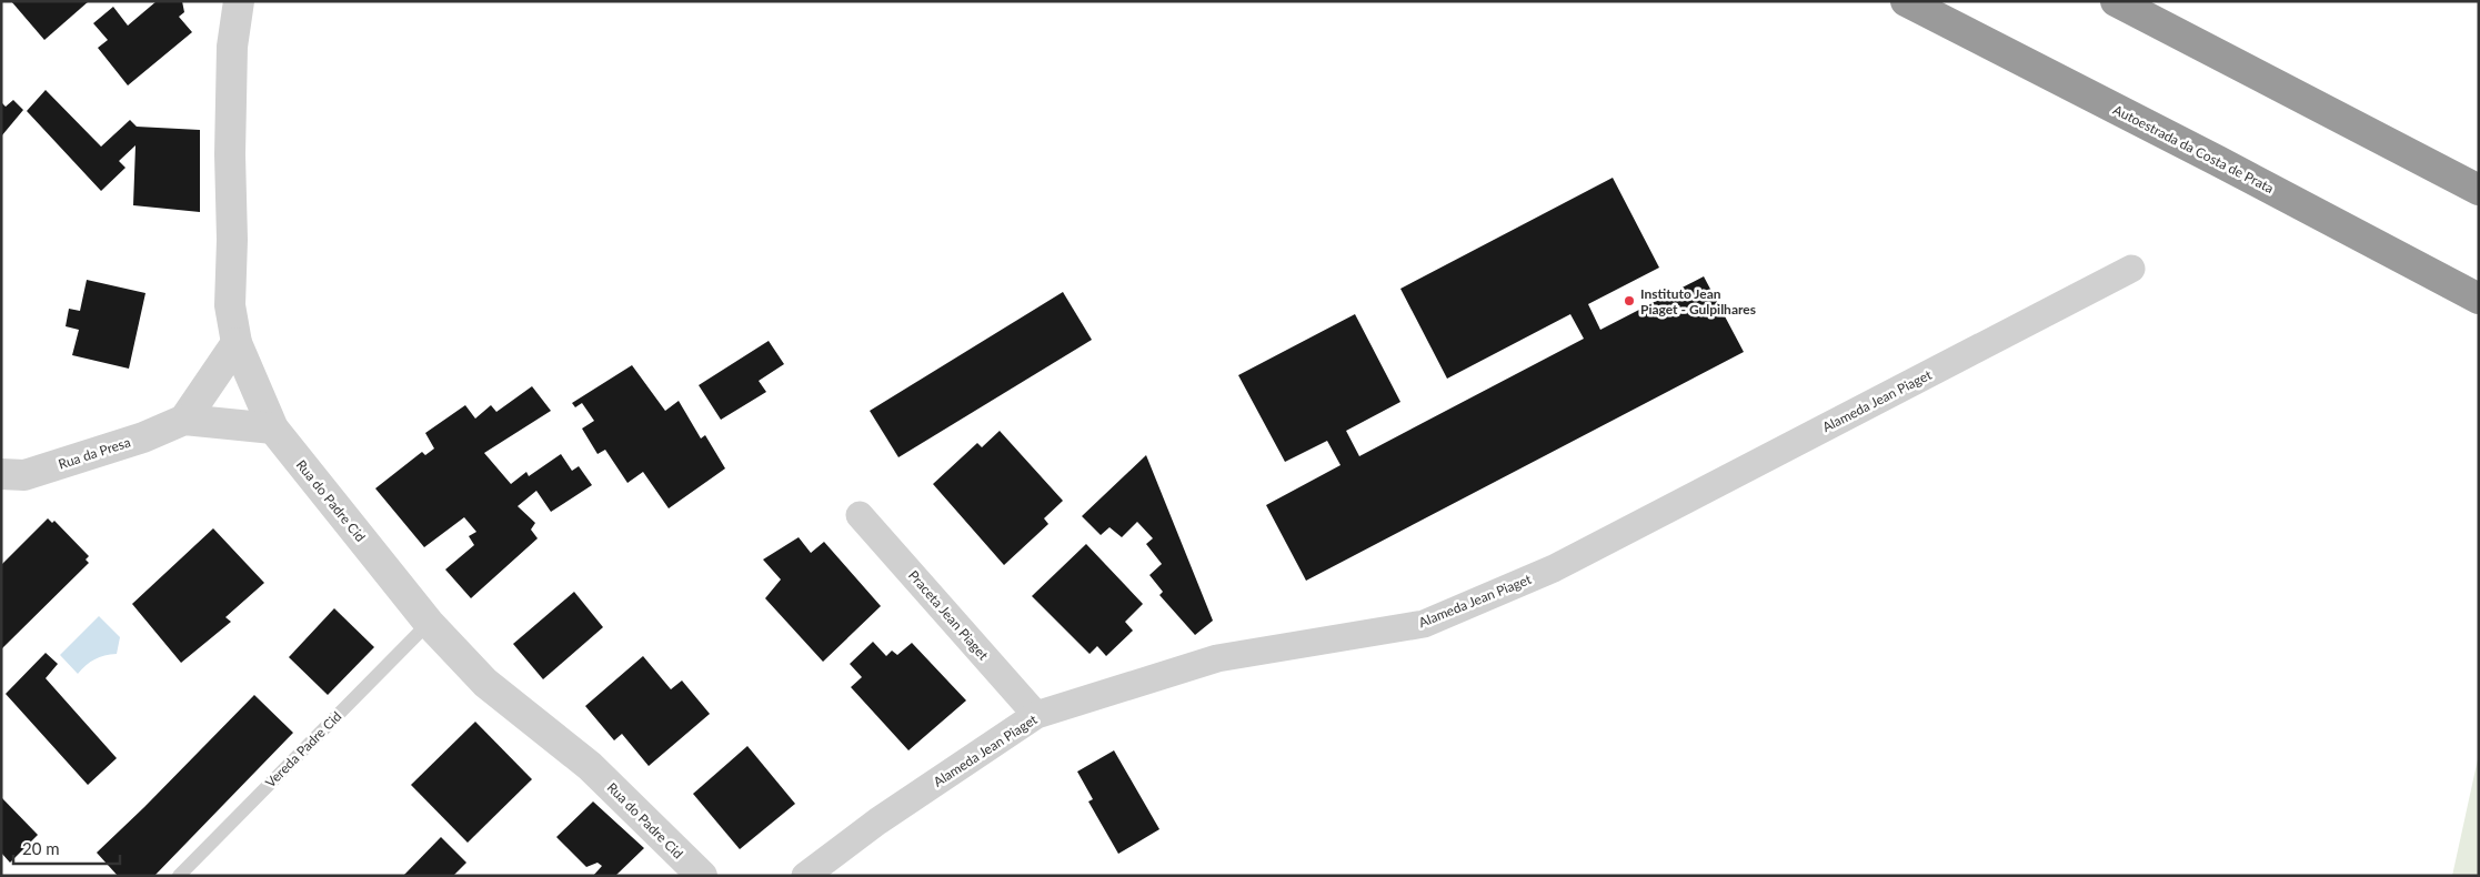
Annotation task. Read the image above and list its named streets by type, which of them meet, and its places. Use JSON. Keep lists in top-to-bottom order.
{
  "streets": {
    "highway": ["Autoestrada da Costa de Prata"],
    "street": [
      "Alameda Jean Piaget",
      "Rua da Presa",
      "Rua do Padre Cid",
      "Praceta Jean Piaget"
    ],
    "lane": ["Vereda Padre Cid"]
  },
  "crossings": [
    ["Alameda Jean Piaget", "Praceta Jean Piaget"],
    ["Rua da Presa", "Rua do Padre Cid"],
    ["Rua do Padre Cid", "Vereda Padre Cid"]
  ],
  "places": ["Instituto Jean Piaget - Gulpilhares"],
  "scale_bar": "20 m"
}
